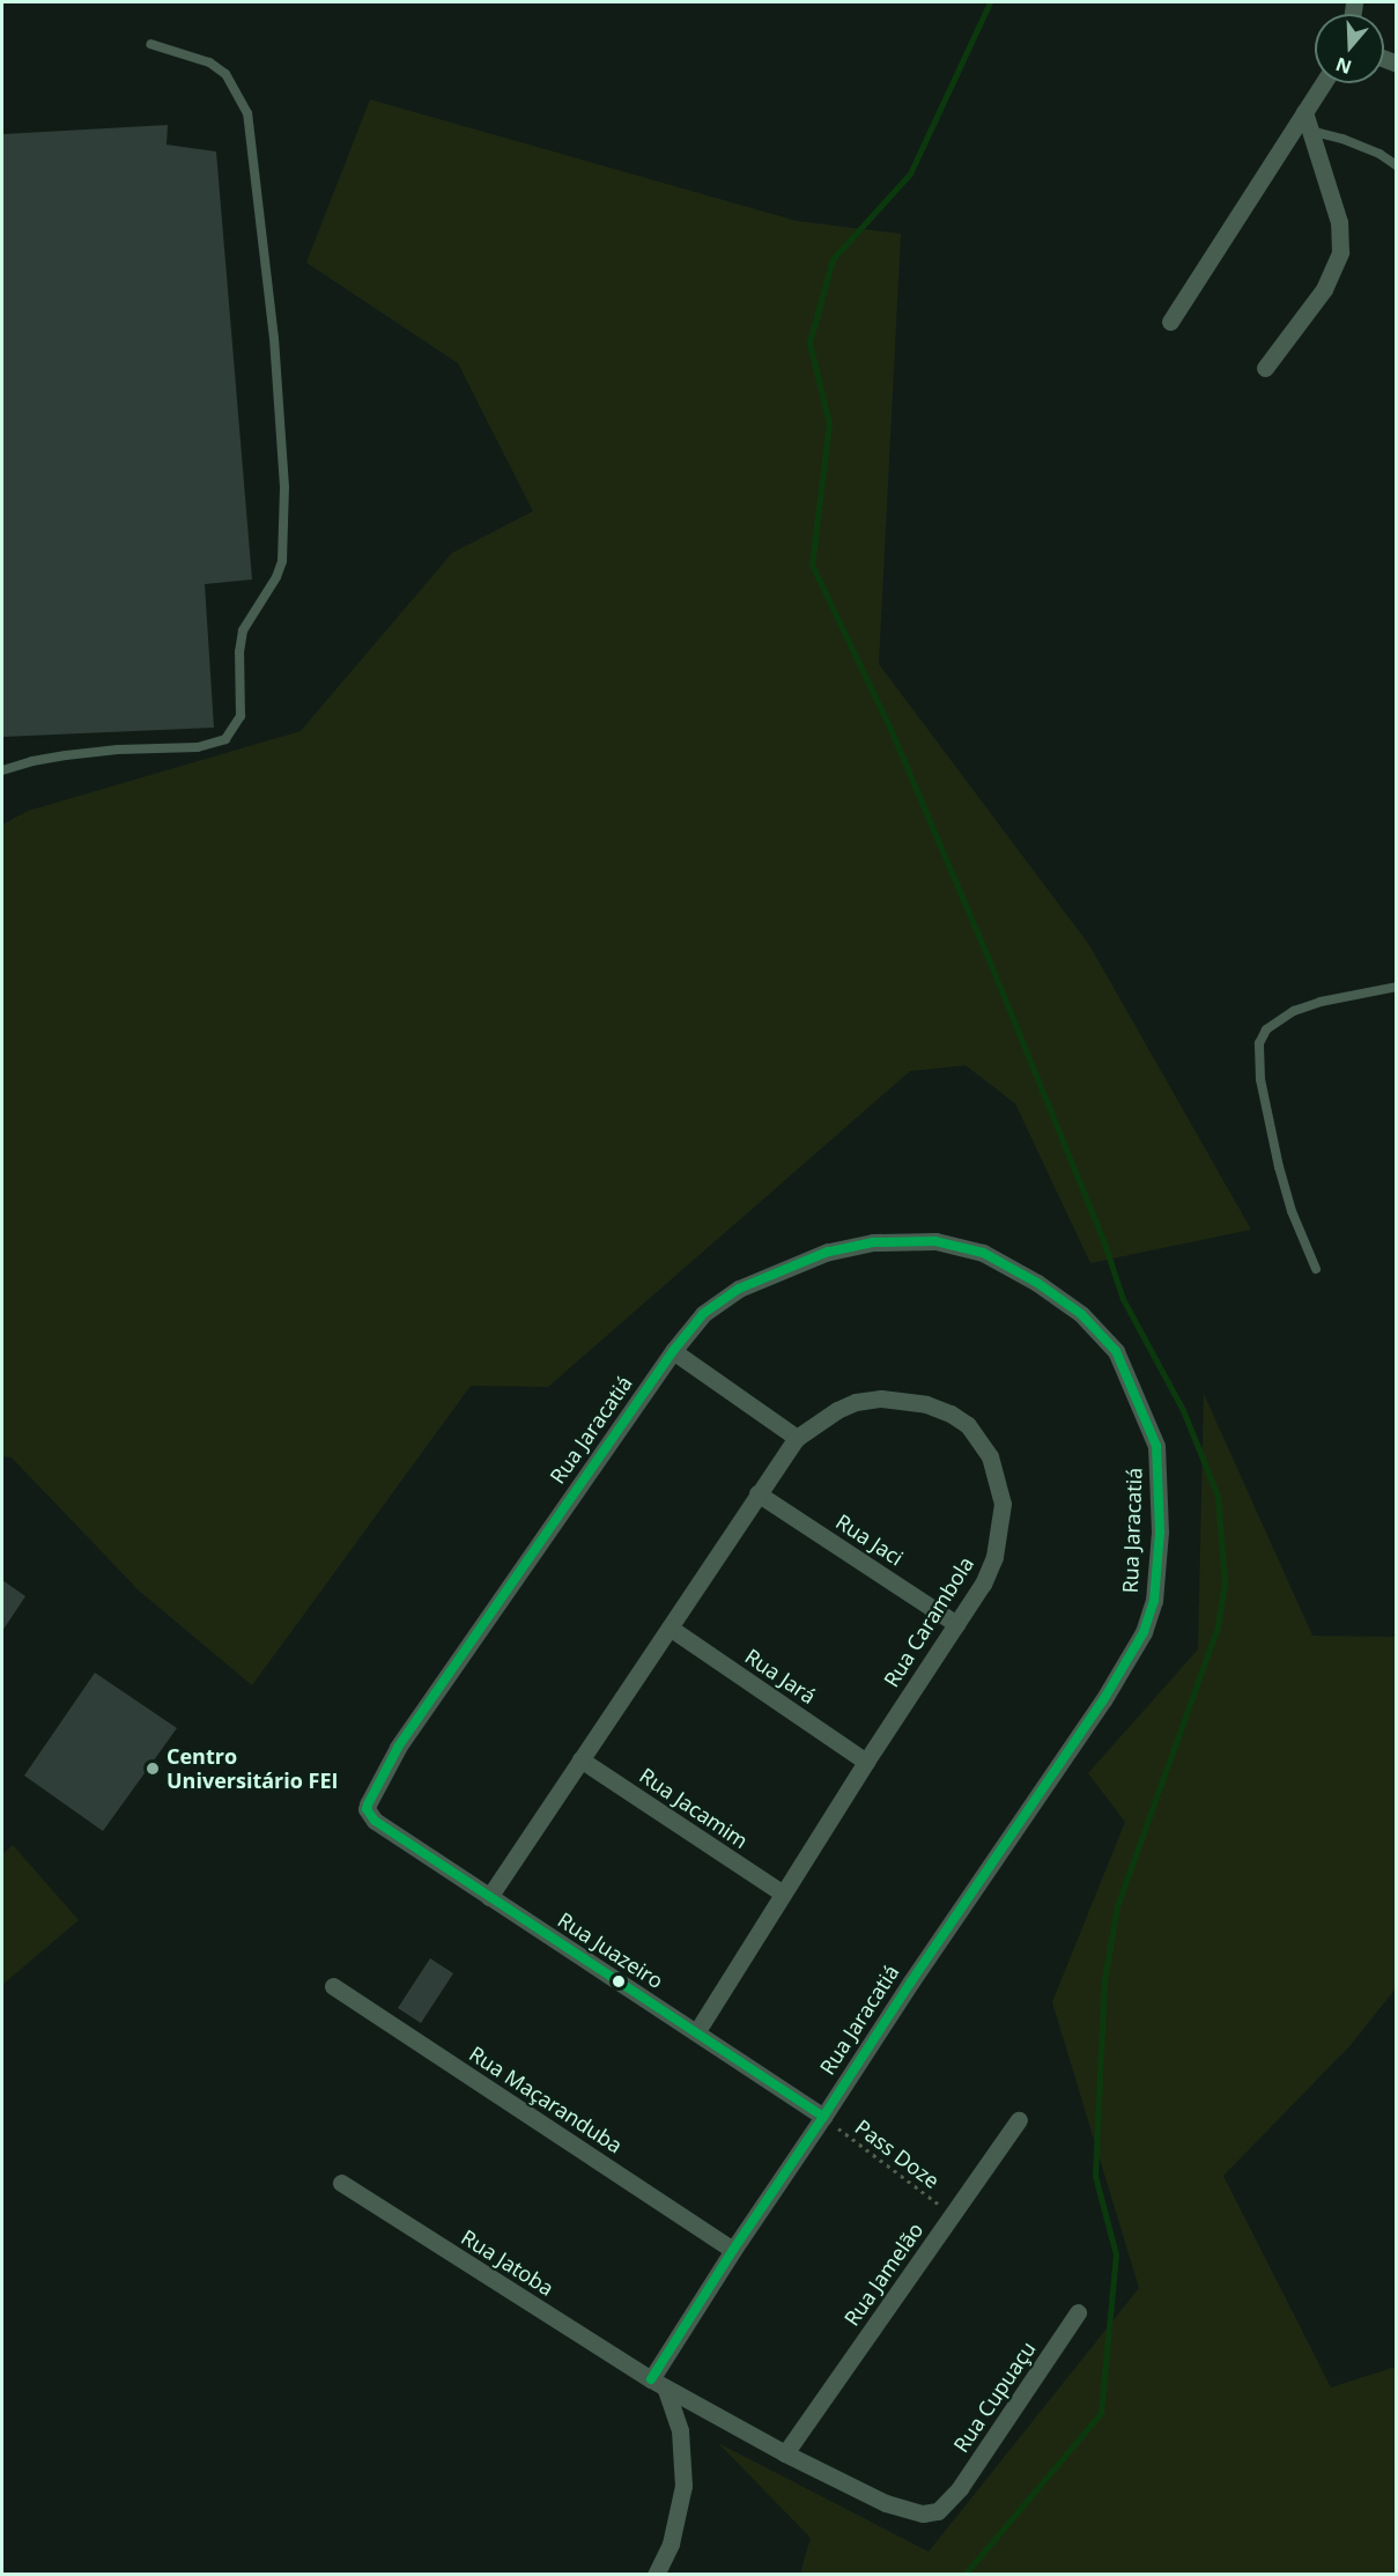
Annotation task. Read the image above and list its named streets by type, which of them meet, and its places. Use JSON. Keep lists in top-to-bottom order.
{
  "streets": {
    "street": [
      "Rua Jaracatiá",
      "Rua Jaci",
      "Rua Carambola",
      "Rua Jará",
      "Rua Jacamim",
      "Rua Juazeiro",
      "Rua Maçaranduba",
      "Rua Jatoba",
      "Rua Jamelão",
      "Rua Cupuaçu"
    ],
    "path": ["Pass Doze"]
  },
  "crossings": [
    ["Rua Jaracatiá", "Rua Juazeiro"],
    ["Rua Jaracatiá", "Rua Maçaranduba"],
    ["Rua Jaracatiá", "Pass Doze"],
    ["Rua Jaracatiá", "Rua Jatoba"],
    ["Rua Jaci", "Rua Carambola"],
    ["Rua Carambola", "Rua Jará"],
    ["Rua Carambola", "Rua Jacamim"],
    ["Rua Carambola", "Rua Juazeiro"],
    ["Rua Juazeiro", "Pass Doze"],
    ["Pass Doze", "Rua Jamelão"],
    ["Rua Jatoba", "Rua Jamelão"],
    ["Rua Jatoba", "Rua Cupuaçu"]
  ],
  "places": ["Centro Universitário FEI"],
  "north": "bottom"
}
